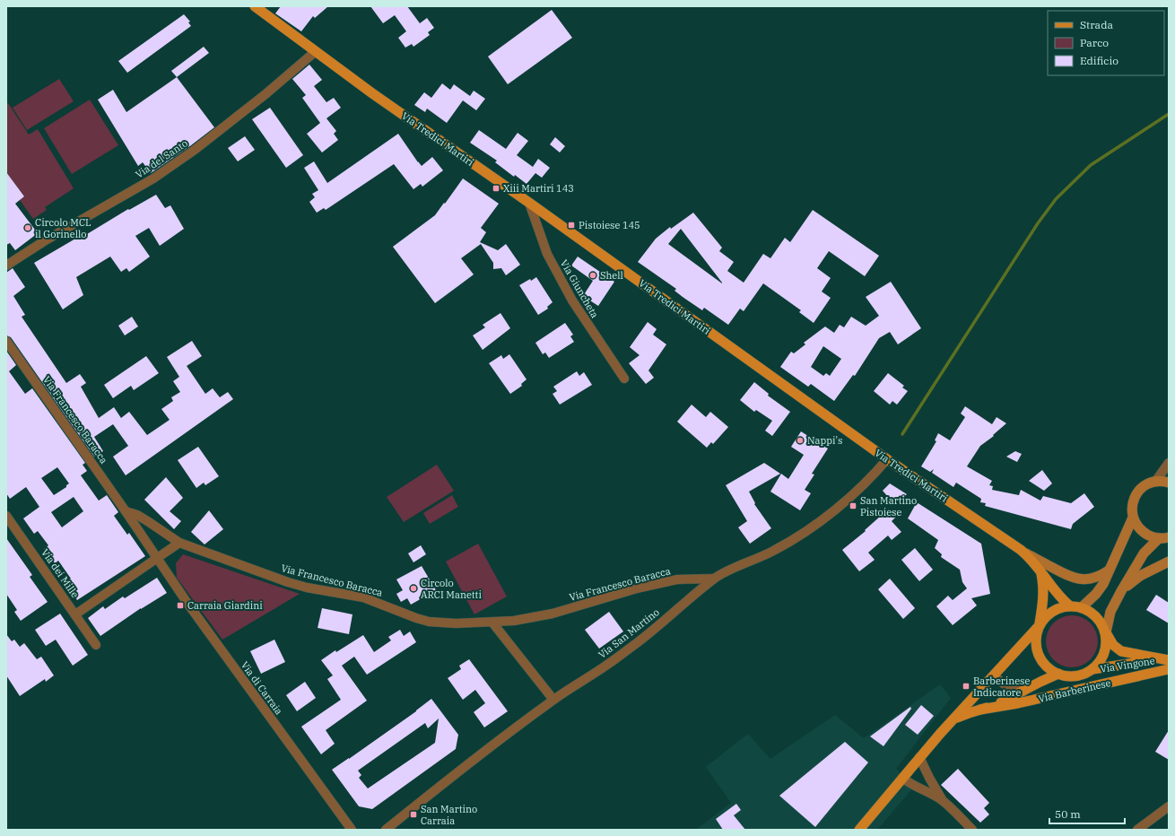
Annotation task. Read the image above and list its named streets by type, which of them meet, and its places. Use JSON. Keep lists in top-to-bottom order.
{
  "streets": {
    "main road": ["Via Tredici Martiri", "Via Vingone", "Via Barberinese"],
    "street": [
      "Via del Santo",
      "Via Giuncheta",
      "Via Francesco Baracca",
      "Via dei Mille",
      "Via San Martino",
      "Via di Carraia"
    ]
  },
  "crossings": [
    ["Via Tredici Martiri", "Via del Santo"],
    ["Via Tredici Martiri", "Via Giuncheta"],
    ["Via Tredici Martiri", "Via San Martino"],
    ["Via Tredici Martiri", "Via Vingone"],
    ["Via Tredici Martiri", "Via Barberinese"],
    ["Via Francesco Baracca", "Via San Martino"],
    ["Via Francesco Baracca", "Via di Carraia"],
    ["Via Vingone", "Via Barberinese"]
  ],
  "places": {
    "transit": [
      "Xiii Martiri 143",
      "Pistoiese 145",
      "San Martino Pistoiese",
      "Carraia Giardini",
      "Barberinese Indicatore",
      "San Martino Carraia"
    ],
    "other": [
      "Circolo MCL il Gorinello",
      "Shell",
      "Nappi's",
      "Circolo ARCI Manetti"
    ]
  },
  "legend": ["Strada", "Parco", "Edificio"],
  "scale_bar": "50 m"
}
